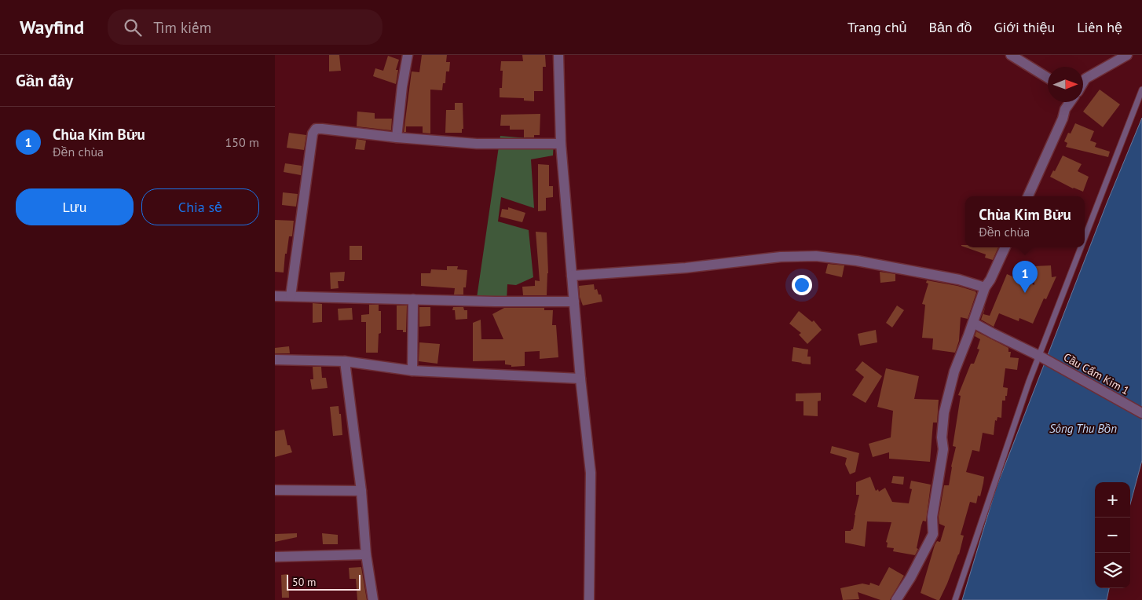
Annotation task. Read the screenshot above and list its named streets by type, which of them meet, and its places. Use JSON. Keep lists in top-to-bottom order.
{
  "streets": {
    "street": ["Cầu Cẩm Kim 1"]
  },
  "water": ["Sông Thu Bồn"],
  "scale_bar": "50 m",
  "north": "right",
  "page": {
    "header": "Wayfind",
    "search": "Tìm kiếm",
    "nav": [
      "Trang chủ",
      "Bản đồ",
      "Giới thiệu",
      "Liên hệ"
    ],
    "heading": "Gần đây",
    "list": [
      {
        "mark": "1",
        "name": "Chùa Kim Bửu",
        "note": "Đền chùa",
        "value": "150 m"
      }
    ],
    "buttons": ["Lưu", "Chia sẻ"],
    "popup": ["Chùa Kim Bửu", "Đền chùa"],
    "pins": "1",
    "map_buttons": ["+", "−"],
    "scale": "50 m"
  }
}
